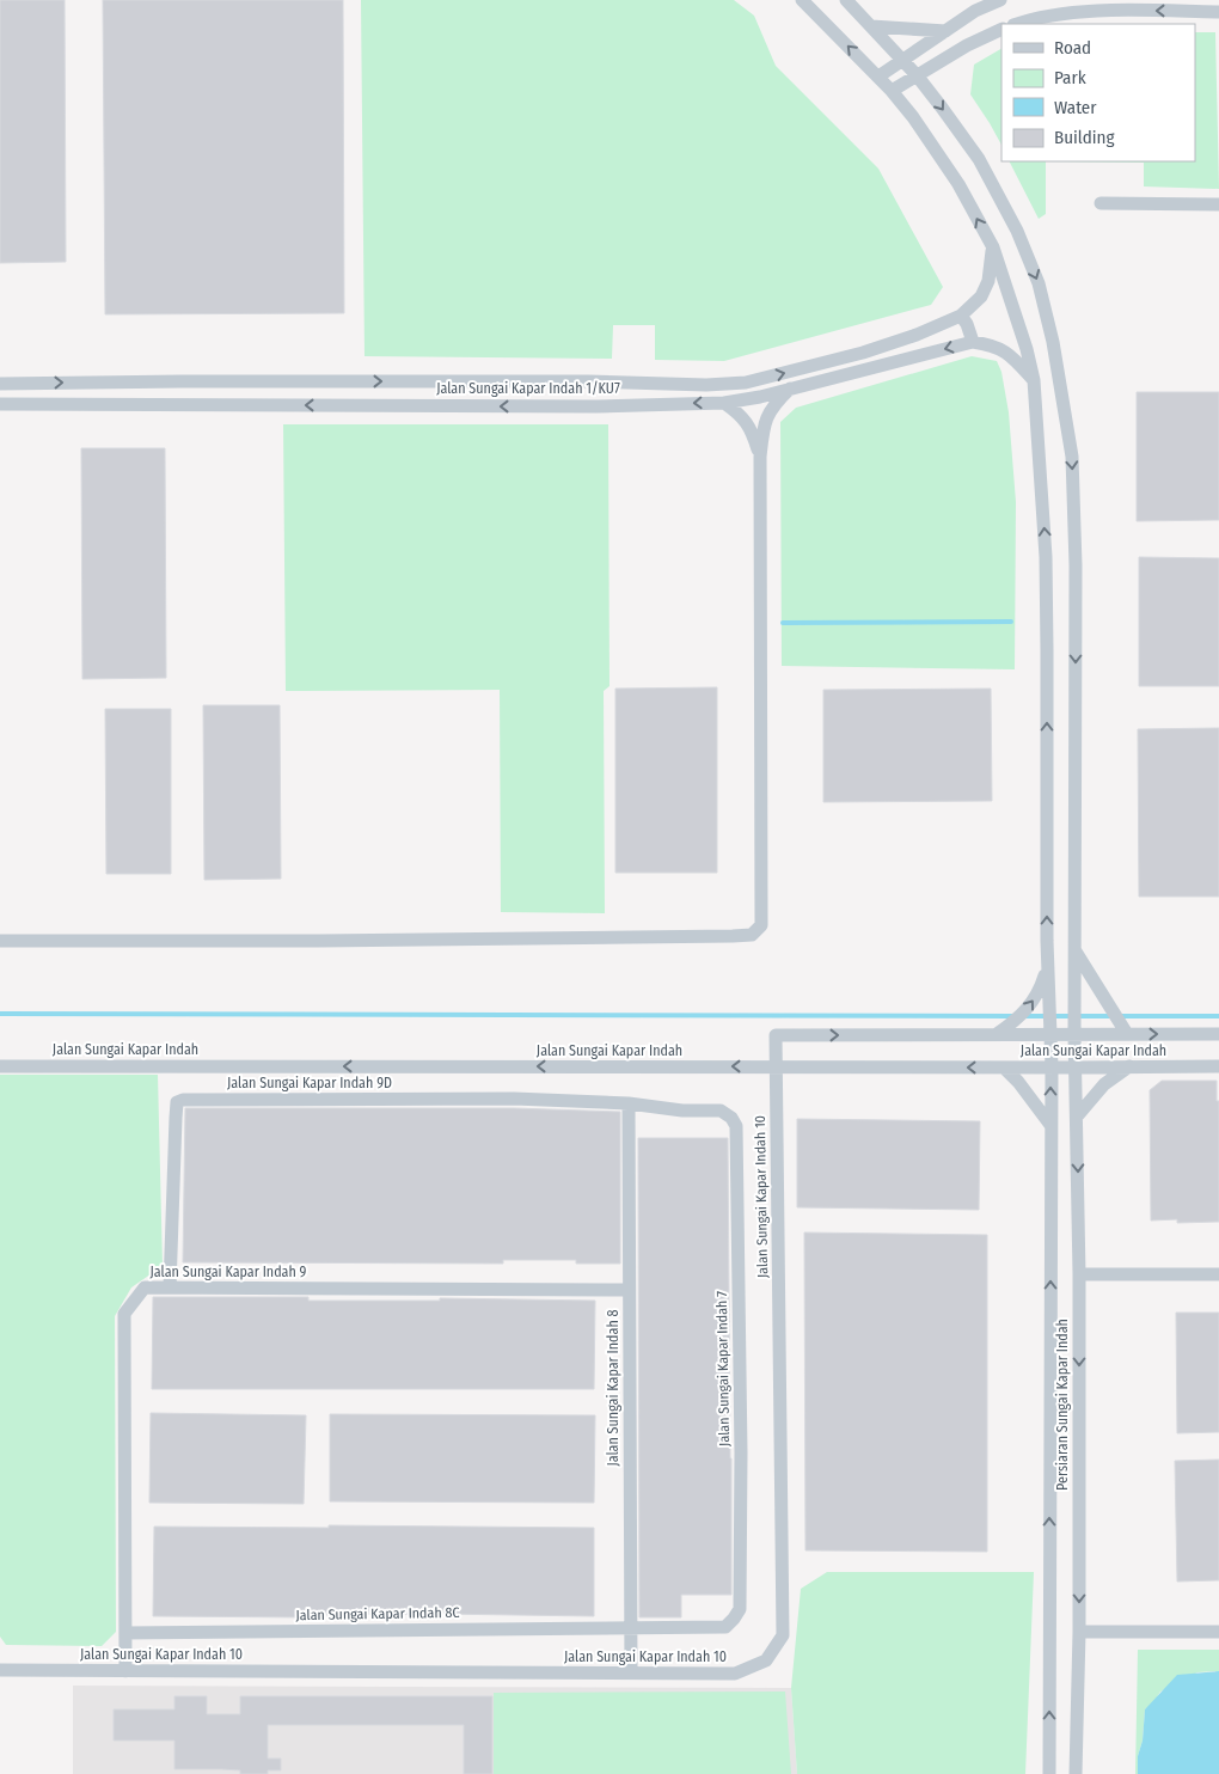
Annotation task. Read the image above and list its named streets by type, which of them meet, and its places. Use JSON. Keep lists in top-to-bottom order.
{
  "streets": {
    "street": [
      "Jalan Sungai Kapar Indah 1/KU7",
      "Jalan Sungai Kapar Indah",
      "Jalan Sungai Kapar Indah 9D",
      "Jalan Sungai Kapar Indah 10",
      "Jalan Sungai Kapar Indah 9",
      "Jalan Sungai Kapar Indah 7",
      "Jalan Sungai Kapar Indah 8",
      "Persiaran Sungai Kapar Indah",
      "Jalan Sungai Kapar Indah 8C"
    ]
  },
  "crossings": [
    ["Jalan Sungai Kapar Indah 1/KU7", "Persiaran Sungai Kapar Indah"],
    ["Jalan Sungai Kapar Indah", "Jalan Sungai Kapar Indah 10"],
    ["Jalan Sungai Kapar Indah", "Persiaran Sungai Kapar Indah"],
    ["Jalan Sungai Kapar Indah 9D", "Jalan Sungai Kapar Indah 9"],
    ["Jalan Sungai Kapar Indah 9D", "Jalan Sungai Kapar Indah 7"],
    ["Jalan Sungai Kapar Indah 9D", "Jalan Sungai Kapar Indah 8"],
    ["Jalan Sungai Kapar Indah 10", "Jalan Sungai Kapar Indah 9"],
    ["Jalan Sungai Kapar Indah 10", "Jalan Sungai Kapar Indah 8"],
    ["Jalan Sungai Kapar Indah 9", "Jalan Sungai Kapar Indah 8"],
    ["Jalan Sungai Kapar Indah 9", "Jalan Sungai Kapar Indah 8C"],
    ["Jalan Sungai Kapar Indah 7", "Jalan Sungai Kapar Indah 8"],
    ["Jalan Sungai Kapar Indah 7", "Jalan Sungai Kapar Indah 8C"],
    ["Jalan Sungai Kapar Indah 8", "Jalan Sungai Kapar Indah 8C"]
  ],
  "legend": [
    "Road",
    "Park",
    "Water",
    "Building"
  ]
}
